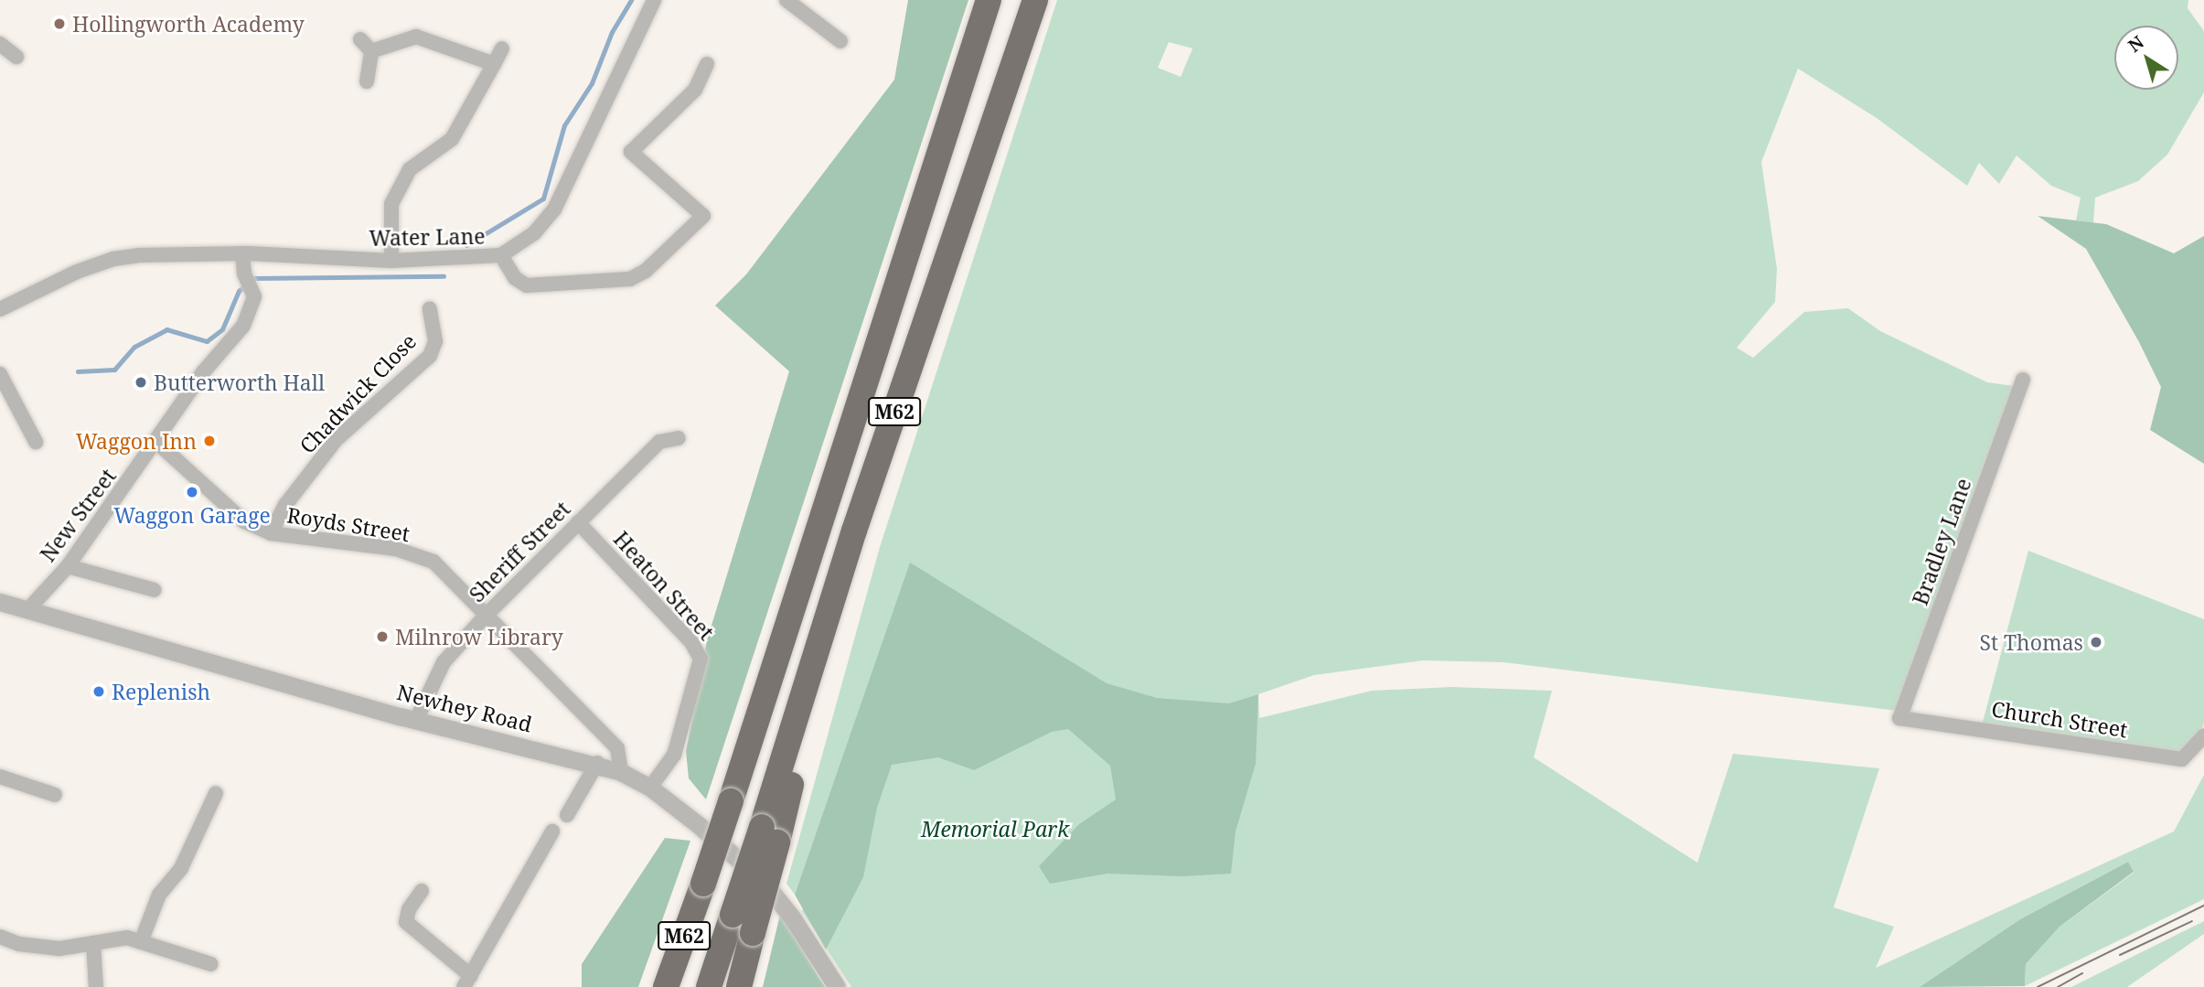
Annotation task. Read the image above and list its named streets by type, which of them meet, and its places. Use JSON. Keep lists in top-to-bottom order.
{
  "streets": {
    "highway": ["M62"],
    "street": [
      "Water Lane",
      "Chadwick Close",
      "New Street",
      "Royds Street",
      "Bradley Lane",
      "Sheriff Street",
      "Heaton Street",
      "Newhey Road",
      "Church Street"
    ]
  },
  "crossings": [
    ["Chadwick Close", "Royds Street"],
    ["New Street", "Royds Street"],
    ["New Street", "Newhey Road"],
    ["Royds Street", "Sheriff Street"],
    ["Royds Street", "Newhey Road"],
    ["Bradley Lane", "Church Street"],
    ["Sheriff Street", "Heaton Street"],
    ["Sheriff Street", "Newhey Road"],
    ["Heaton Street", "Newhey Road"]
  ],
  "parks": ["Memorial Park"],
  "places": [
    "Hollingworth Academy",
    "Butterworth Hall",
    "Waggon Inn",
    "Waggon Garage",
    "Milnrow Library",
    "St Thomas",
    "Replenish"
  ],
  "north": "top left"
}
